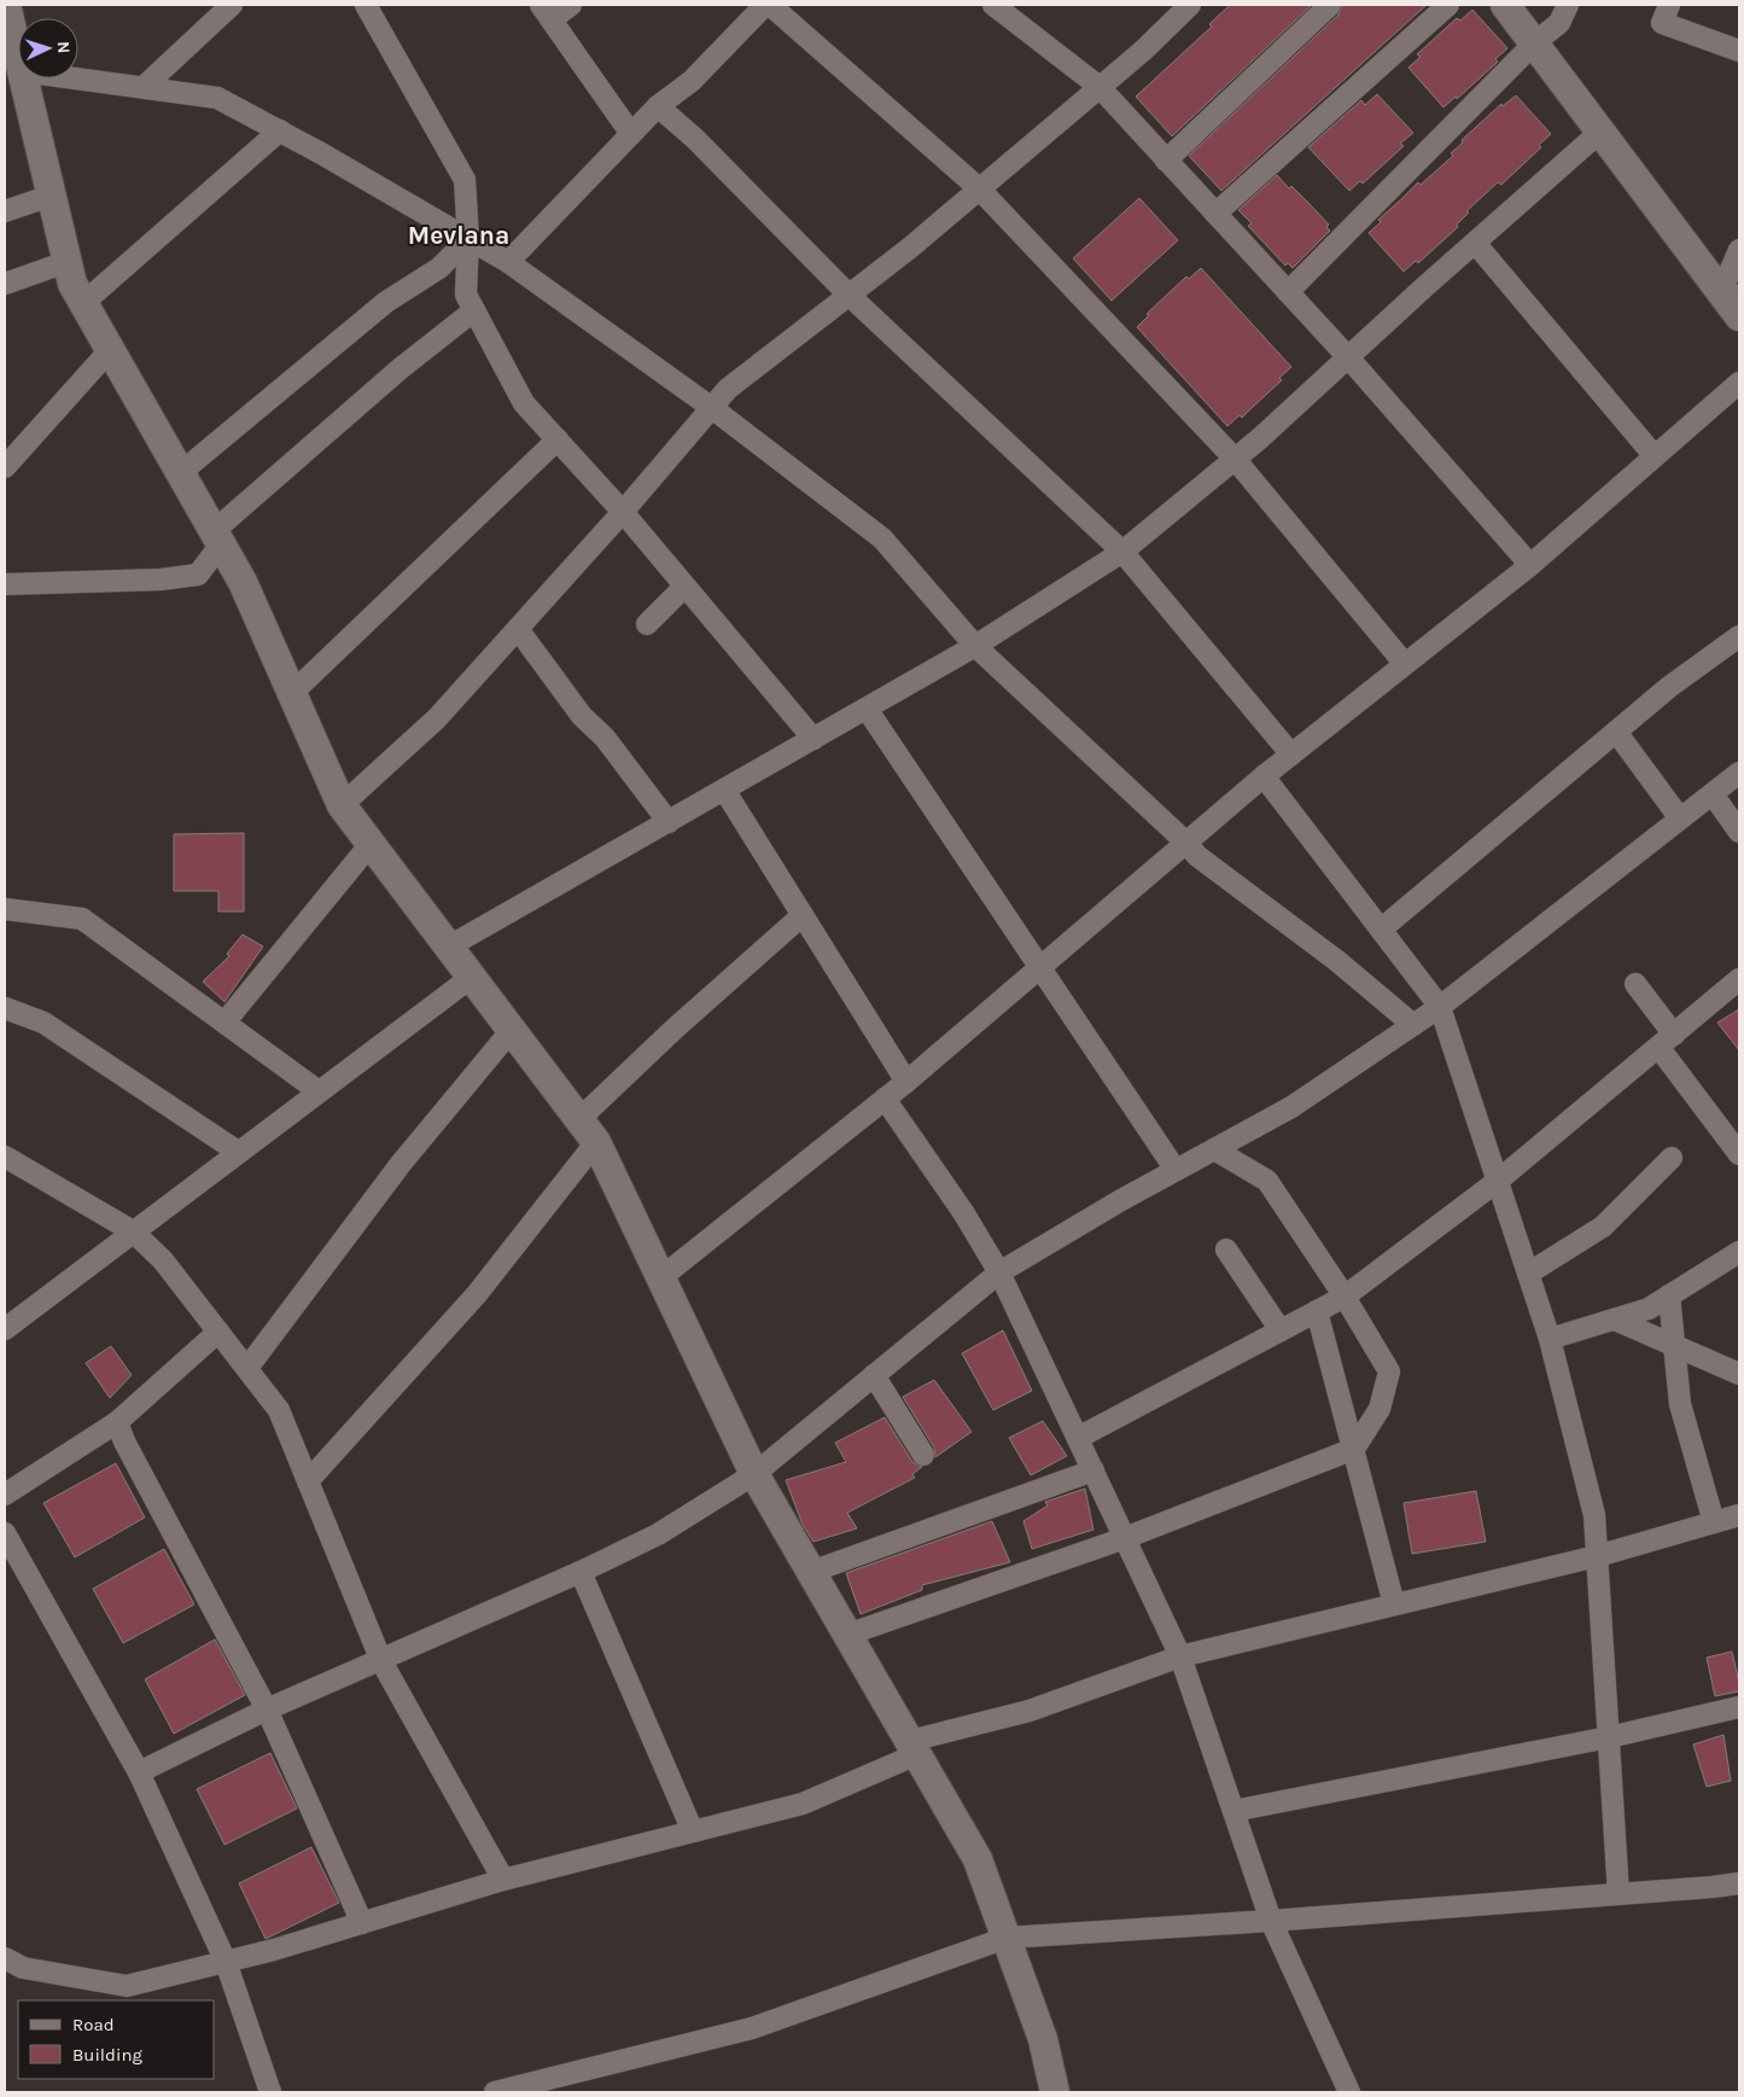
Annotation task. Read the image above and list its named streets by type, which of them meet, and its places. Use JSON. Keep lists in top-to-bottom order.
{
  "districts": ["Mevlana"],
  "legend": ["Road", "Building"],
  "north": "right"
}
